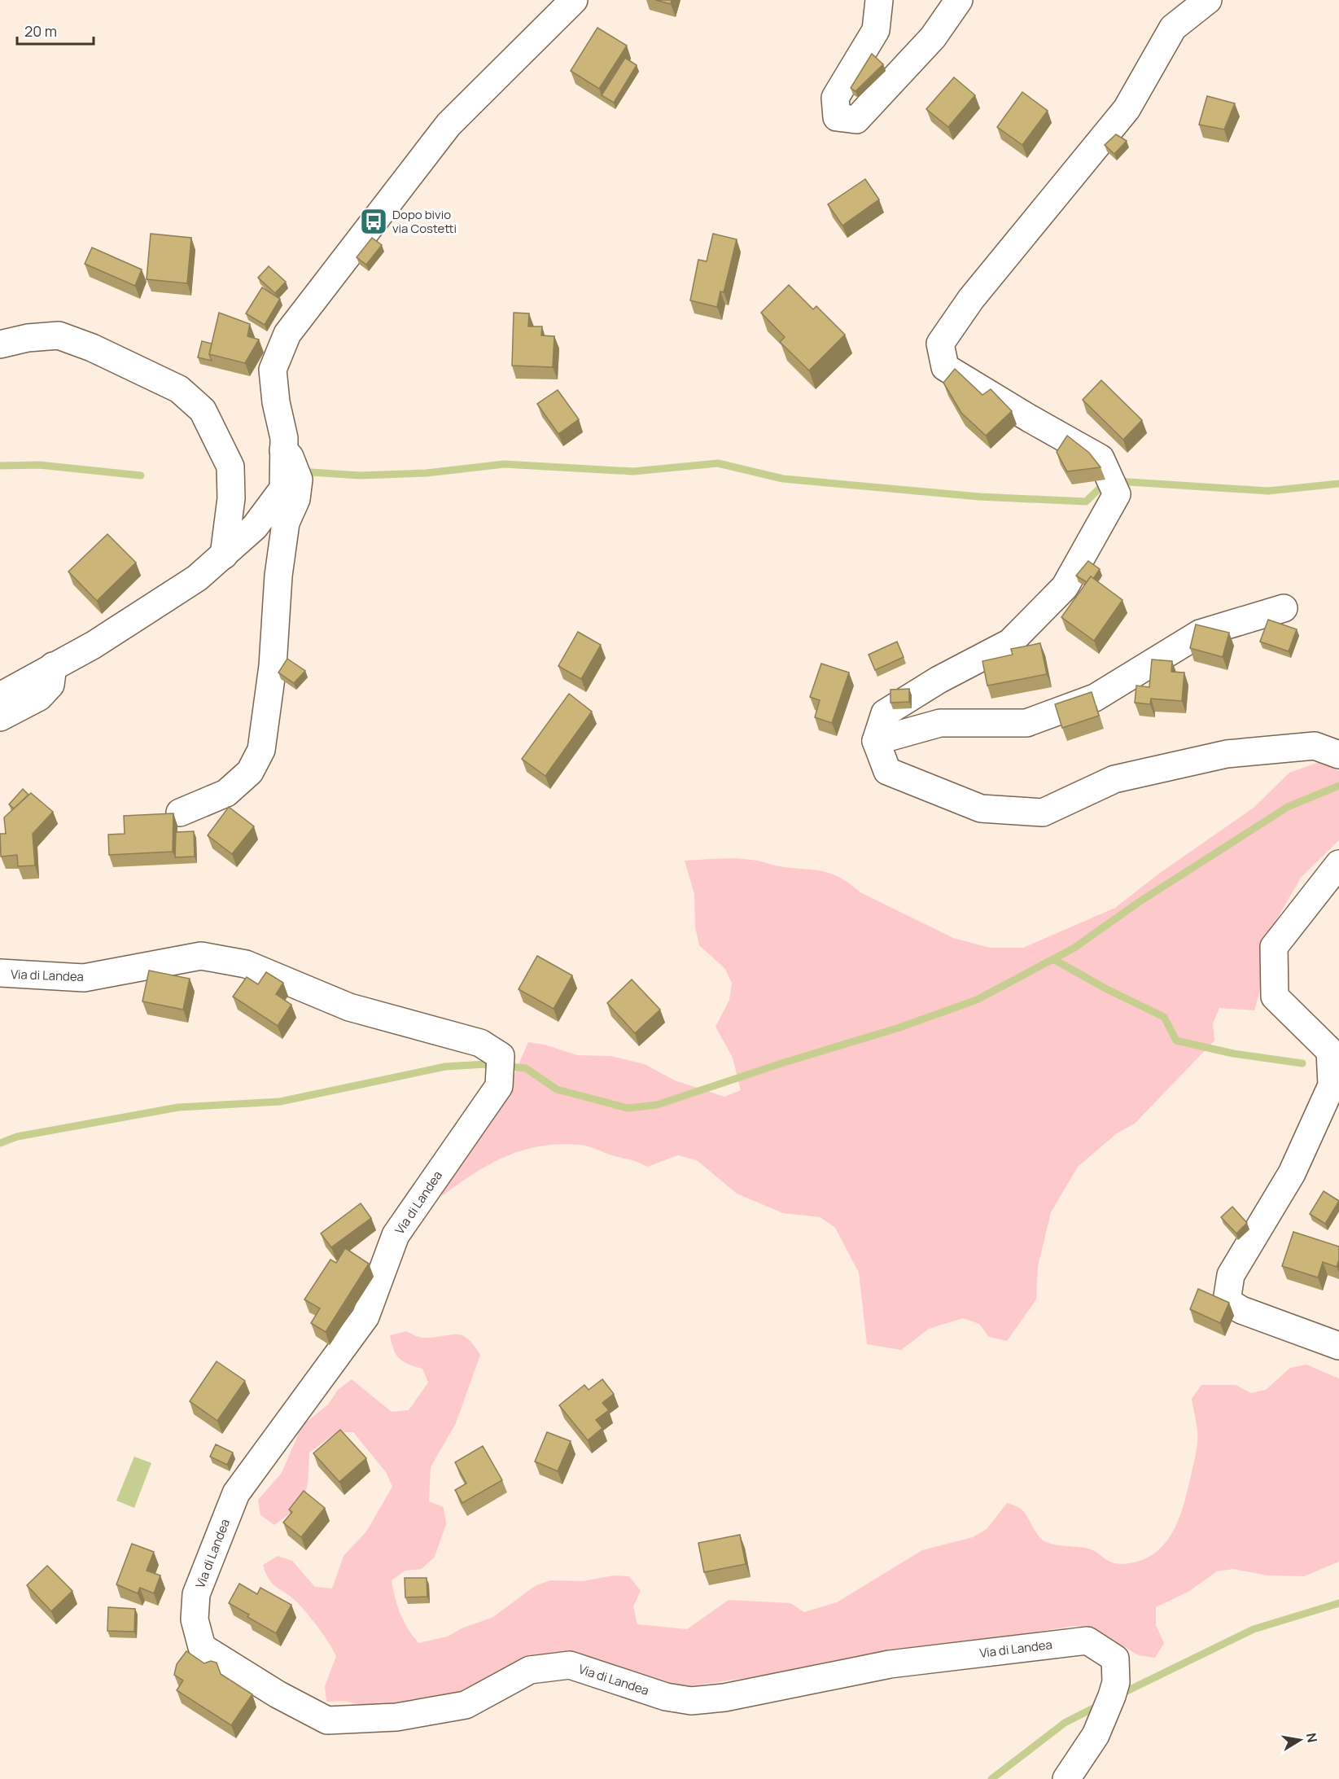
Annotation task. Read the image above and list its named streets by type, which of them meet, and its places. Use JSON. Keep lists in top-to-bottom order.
{
  "streets": {
    "street": ["Via di Landea"]
  },
  "places": {
    "bus stop": ["Dopo bivio via Costetti"]
  },
  "scale_bar": "20 m",
  "north": "right"
}
